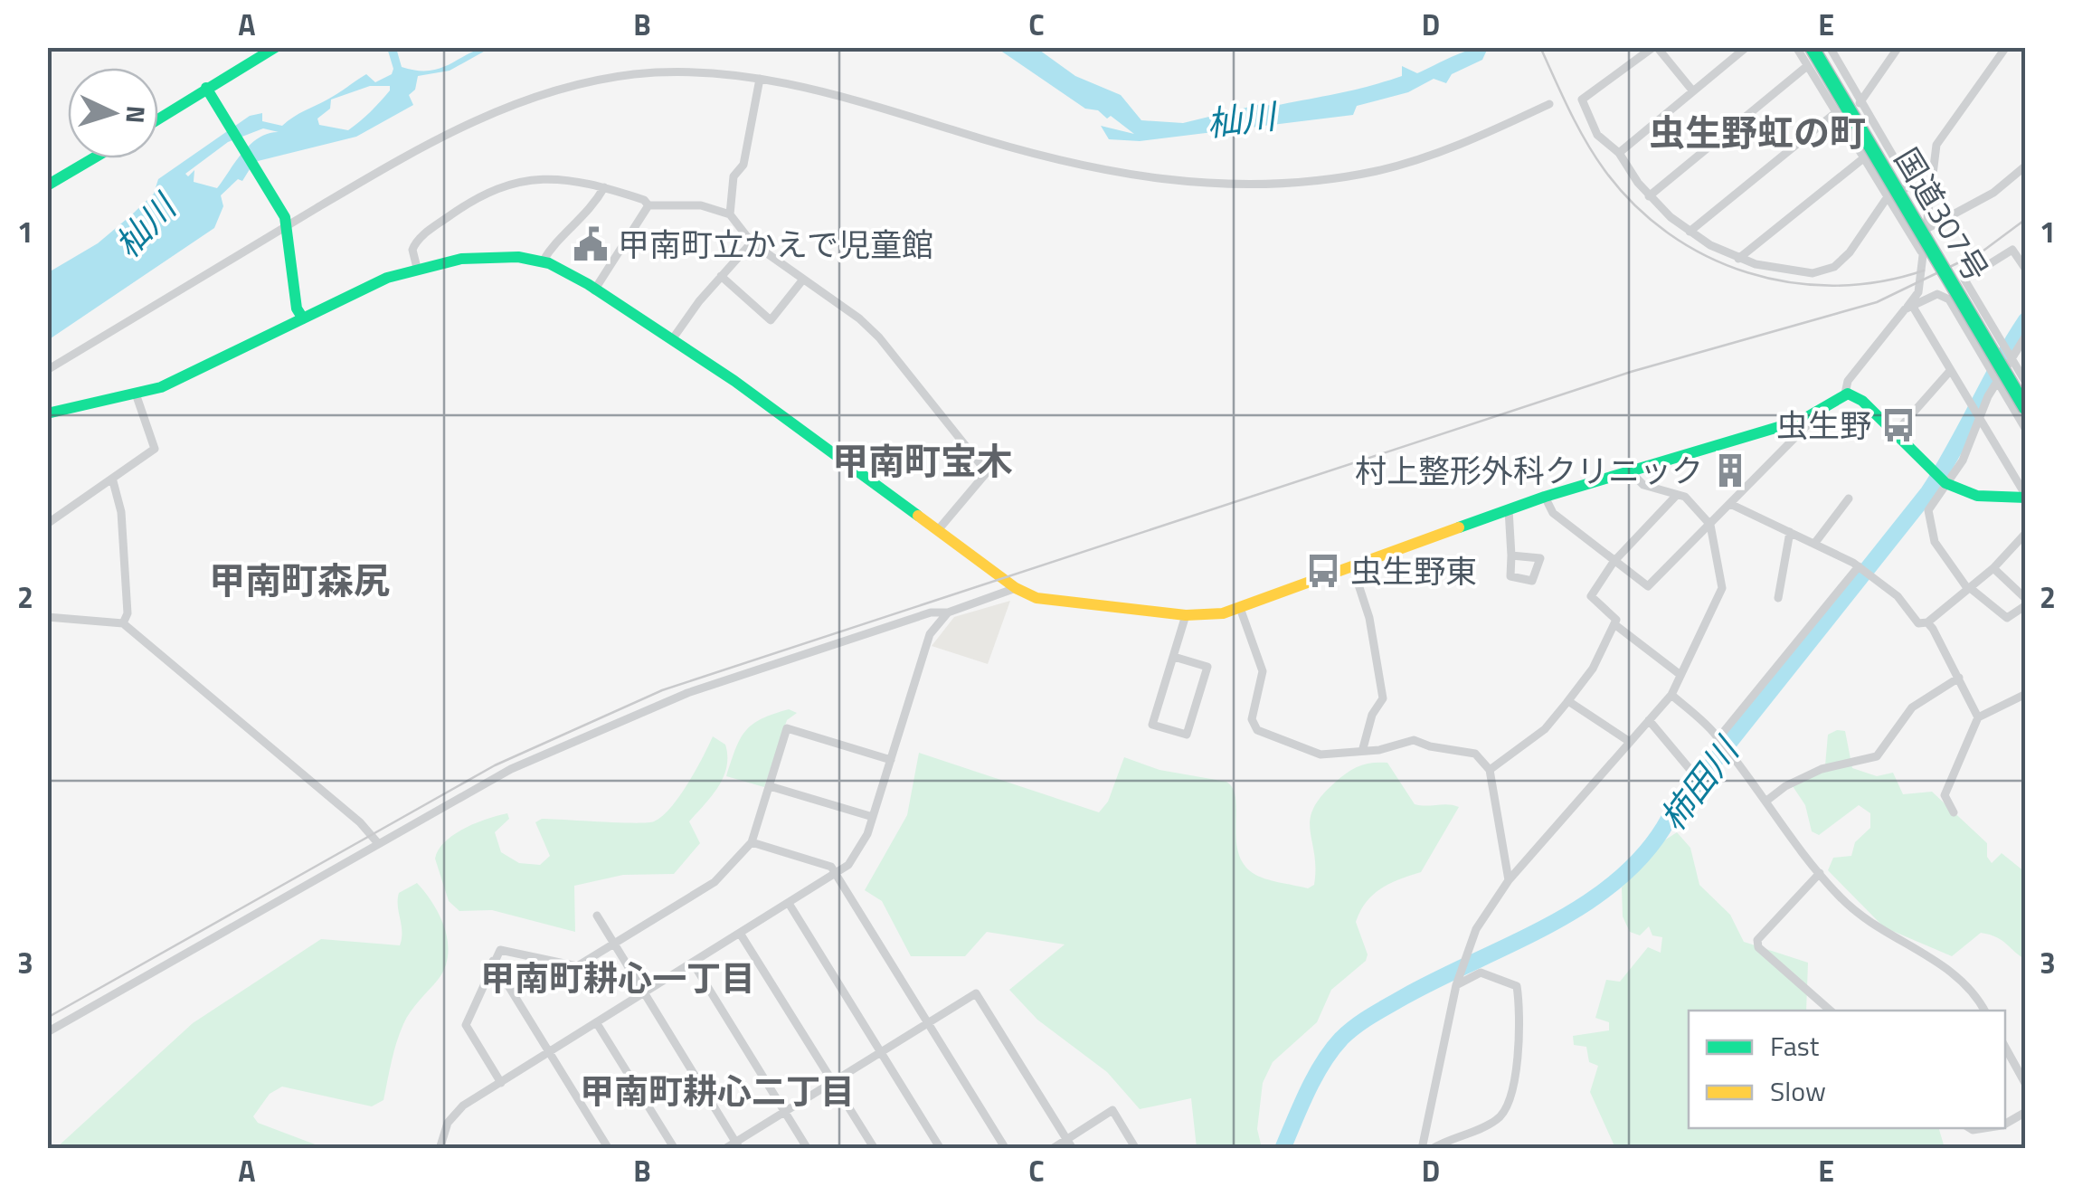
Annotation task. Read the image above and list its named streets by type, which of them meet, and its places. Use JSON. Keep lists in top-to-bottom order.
{
  "streets": {
    "main road": ["国道307号"]
  },
  "districts": [
    "虫生野虹の町",
    "甲南町宝木",
    "甲南町森尻",
    "甲南町耕心一丁目",
    "甲南町耕心二丁目"
  ],
  "water": ["杣川", "柿田川"],
  "places": {
    "public building": ["甲南町立かえで児童館"],
    "bus stop": ["虫生野", "虫生野東"],
    "building": ["村上整形外科クリニック"]
  },
  "legend": ["Fast", "Slow"],
  "north": "right",
  "grid": {
    "columns": [
      "A",
      "B",
      "C",
      "D",
      "E"
    ],
    "rows": ["1", "2", "3"]
  }
}
